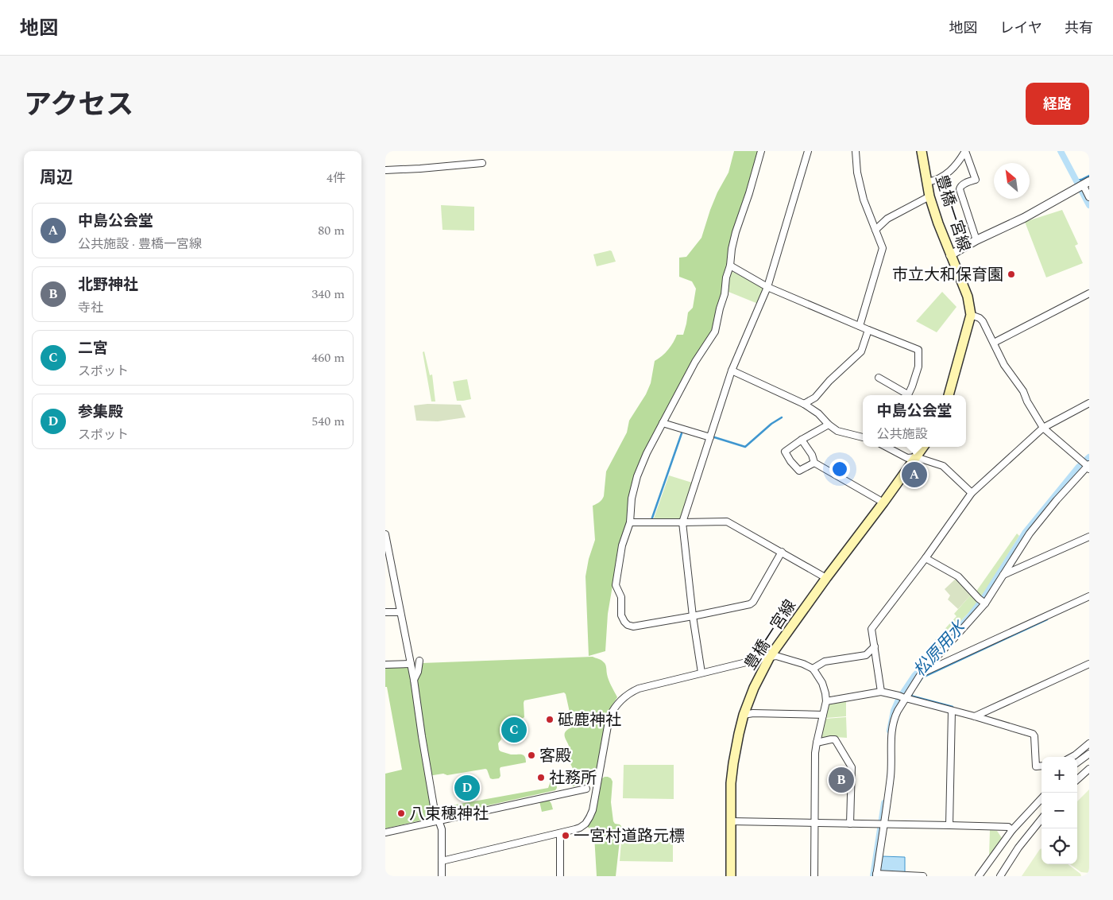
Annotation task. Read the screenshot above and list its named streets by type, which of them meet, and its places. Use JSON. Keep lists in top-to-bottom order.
{
  "streets": {
    "main road": ["豊橋一宮線"]
  },
  "water": ["松原用水"],
  "places": [
    "市立大和保育園",
    "砥鹿神社",
    "客殿",
    "社務所",
    "八束穂神社",
    "一宮村道路元標"
  ],
  "north": "top left",
  "page": {
    "header": "地図",
    "nav": ["地図", "レイヤ", "共有"],
    "title": "アクセス",
    "buttons": "経路",
    "heading": ["周辺", "4件"],
    "list": [
      {
        "mark": "A",
        "name": "中島公会堂",
        "note": "公共施設 · 豊橋一宮線",
        "value": "80 m"
      },
      {
        "mark": "B",
        "name": "北野神社",
        "note": "寺社",
        "value": "340 m"
      },
      {
        "mark": "C",
        "name": "二宮",
        "note": "スポット",
        "value": "460 m"
      },
      {
        "mark": "D",
        "name": "参集殿",
        "note": "スポット",
        "value": "540 m"
      }
    ],
    "popup": ["中島公会堂", "公共施設"],
    "pins": [
      "A",
      "C",
      "B",
      "D"
    ],
    "map_buttons": ["+", "−"]
  }
}
